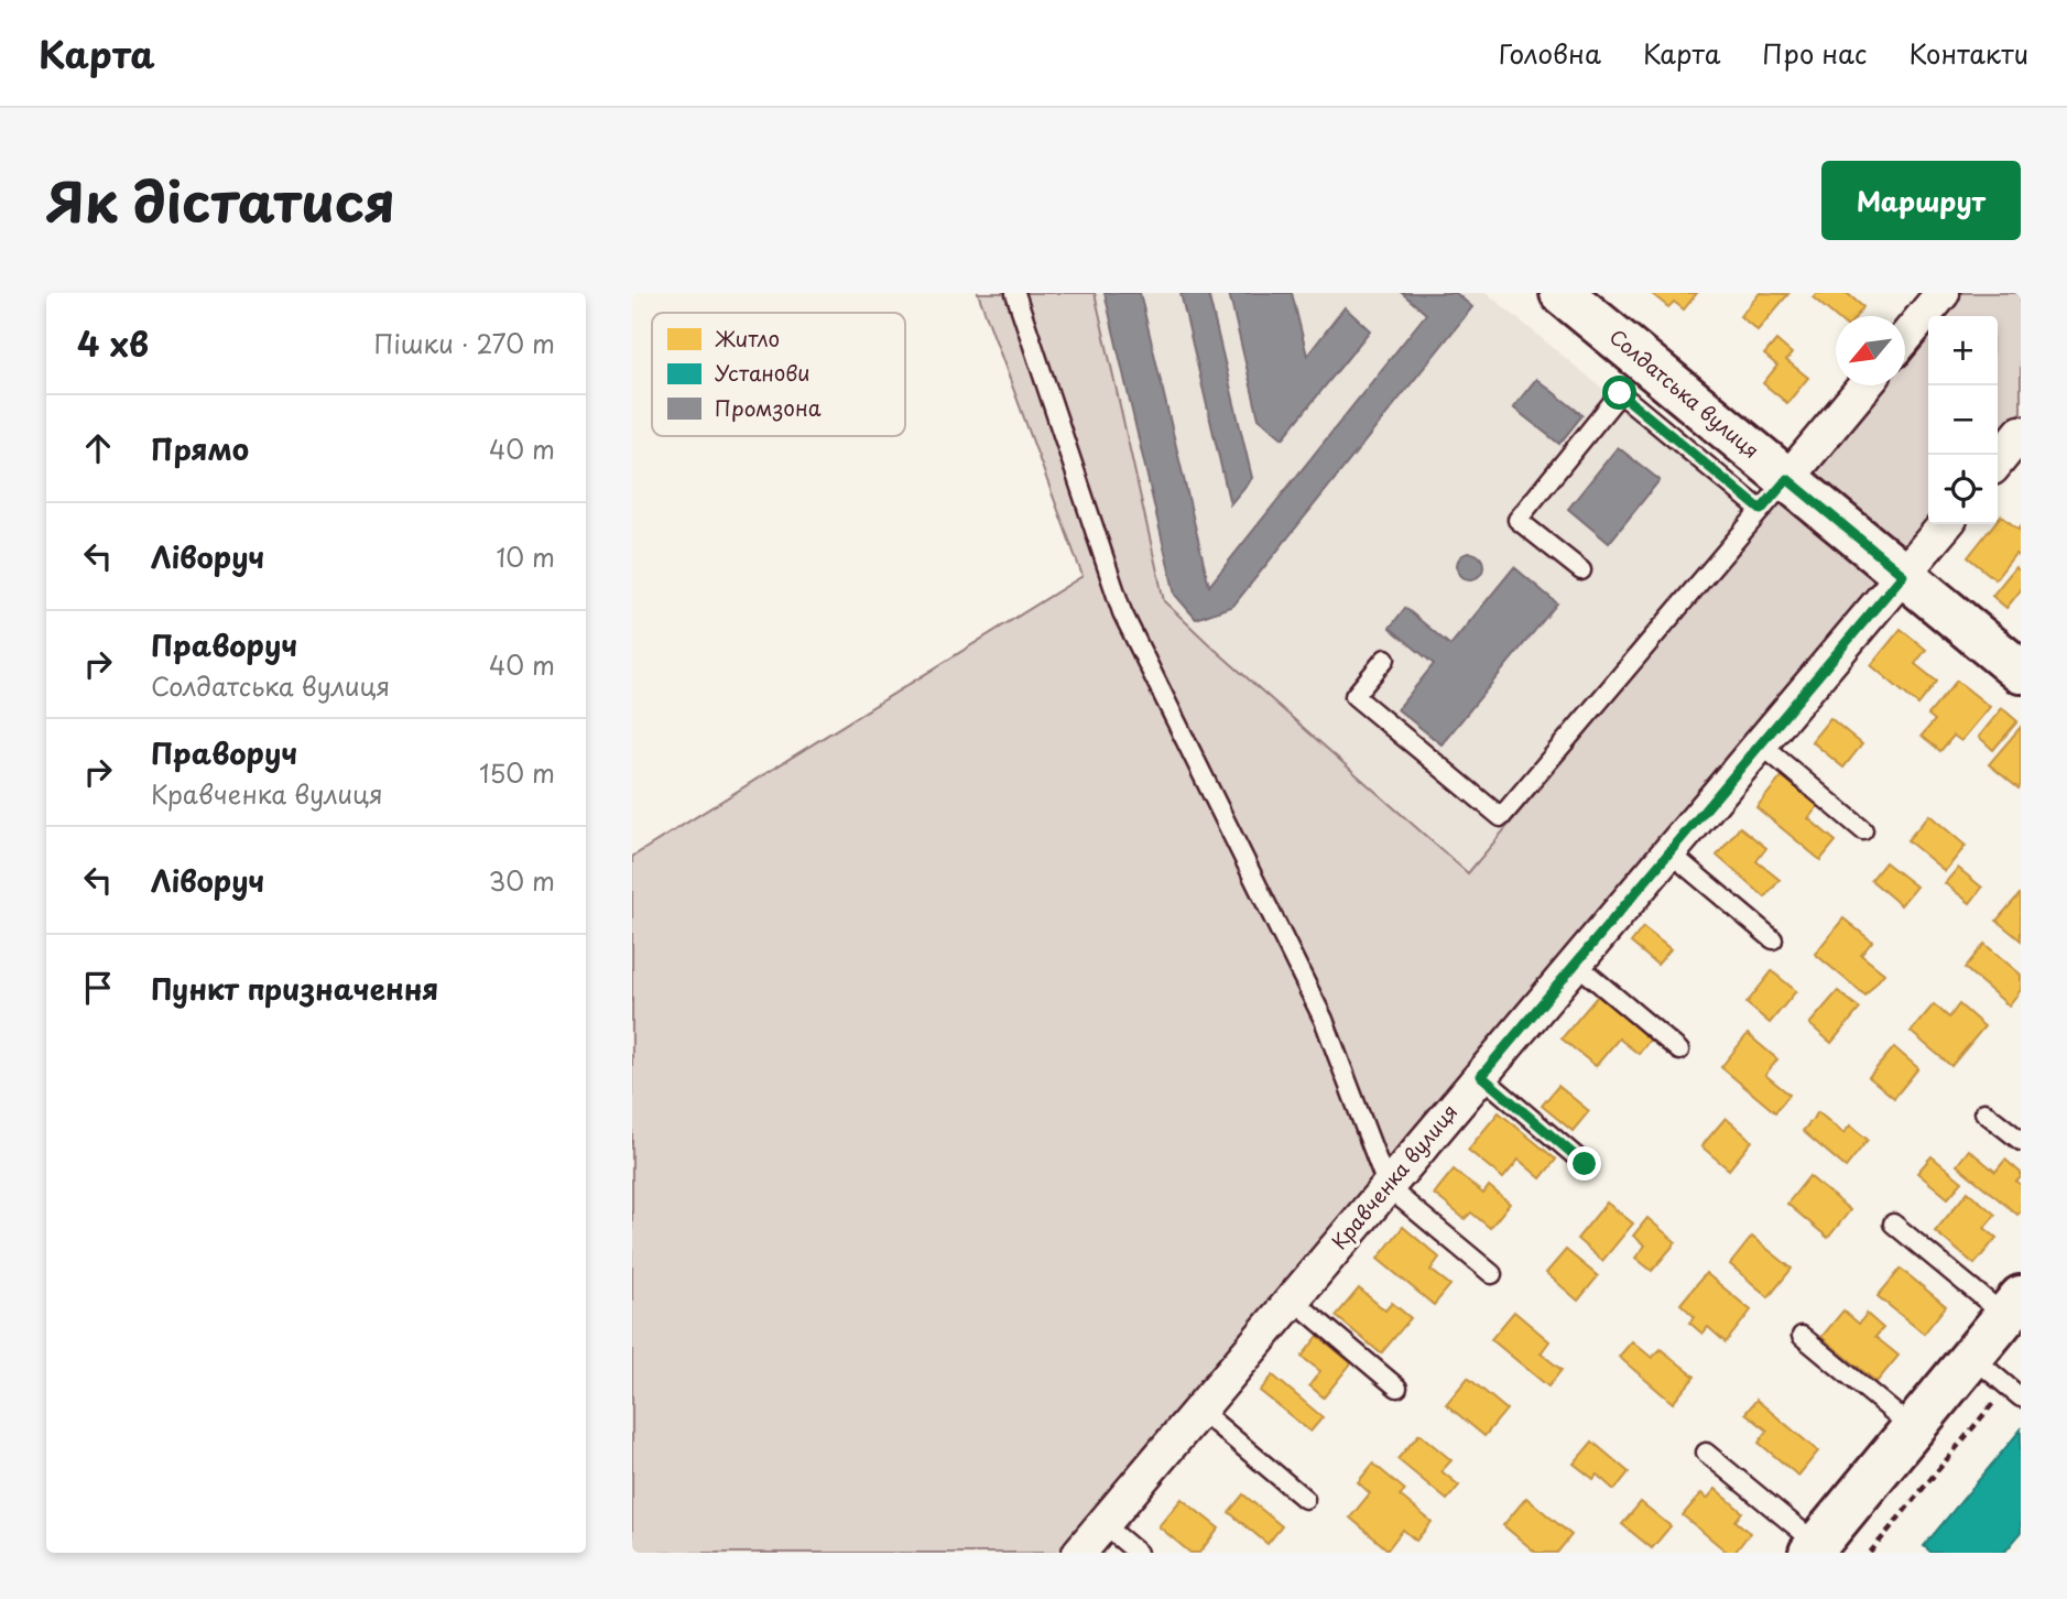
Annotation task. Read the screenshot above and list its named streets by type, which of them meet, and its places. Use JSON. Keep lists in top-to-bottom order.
{
  "streets": {
    "street": ["Солдатська вулиця", "Кравченка вулиця"]
  },
  "crossings": [
    ["Солдатська вулиця", "Кравченка вулиця"]
  ],
  "legend": ["Житло", "Установи", "Промзона"],
  "north": "bottom left",
  "page": {
    "header": "Карта",
    "nav": [
      "Головна",
      "Карта",
      "Про нас",
      "Контакти"
    ],
    "title": "Як дістатися",
    "buttons": "Маршрут",
    "heading": ["4 хв", "Пішки · 270 m"],
    "map_buttons": ["+", "−"],
    "list": [
      ["Прямо", "40 m"],
      ["Ліворуч", "10 m"],
      ["Праворуч", "Солдатська вулиця", "40 m"],
      ["Праворуч", "Кравченка вулиця", "150 m"],
      ["Ліворуч", "30 m"],
      "Пункт призначення"
    ]
  }
}
